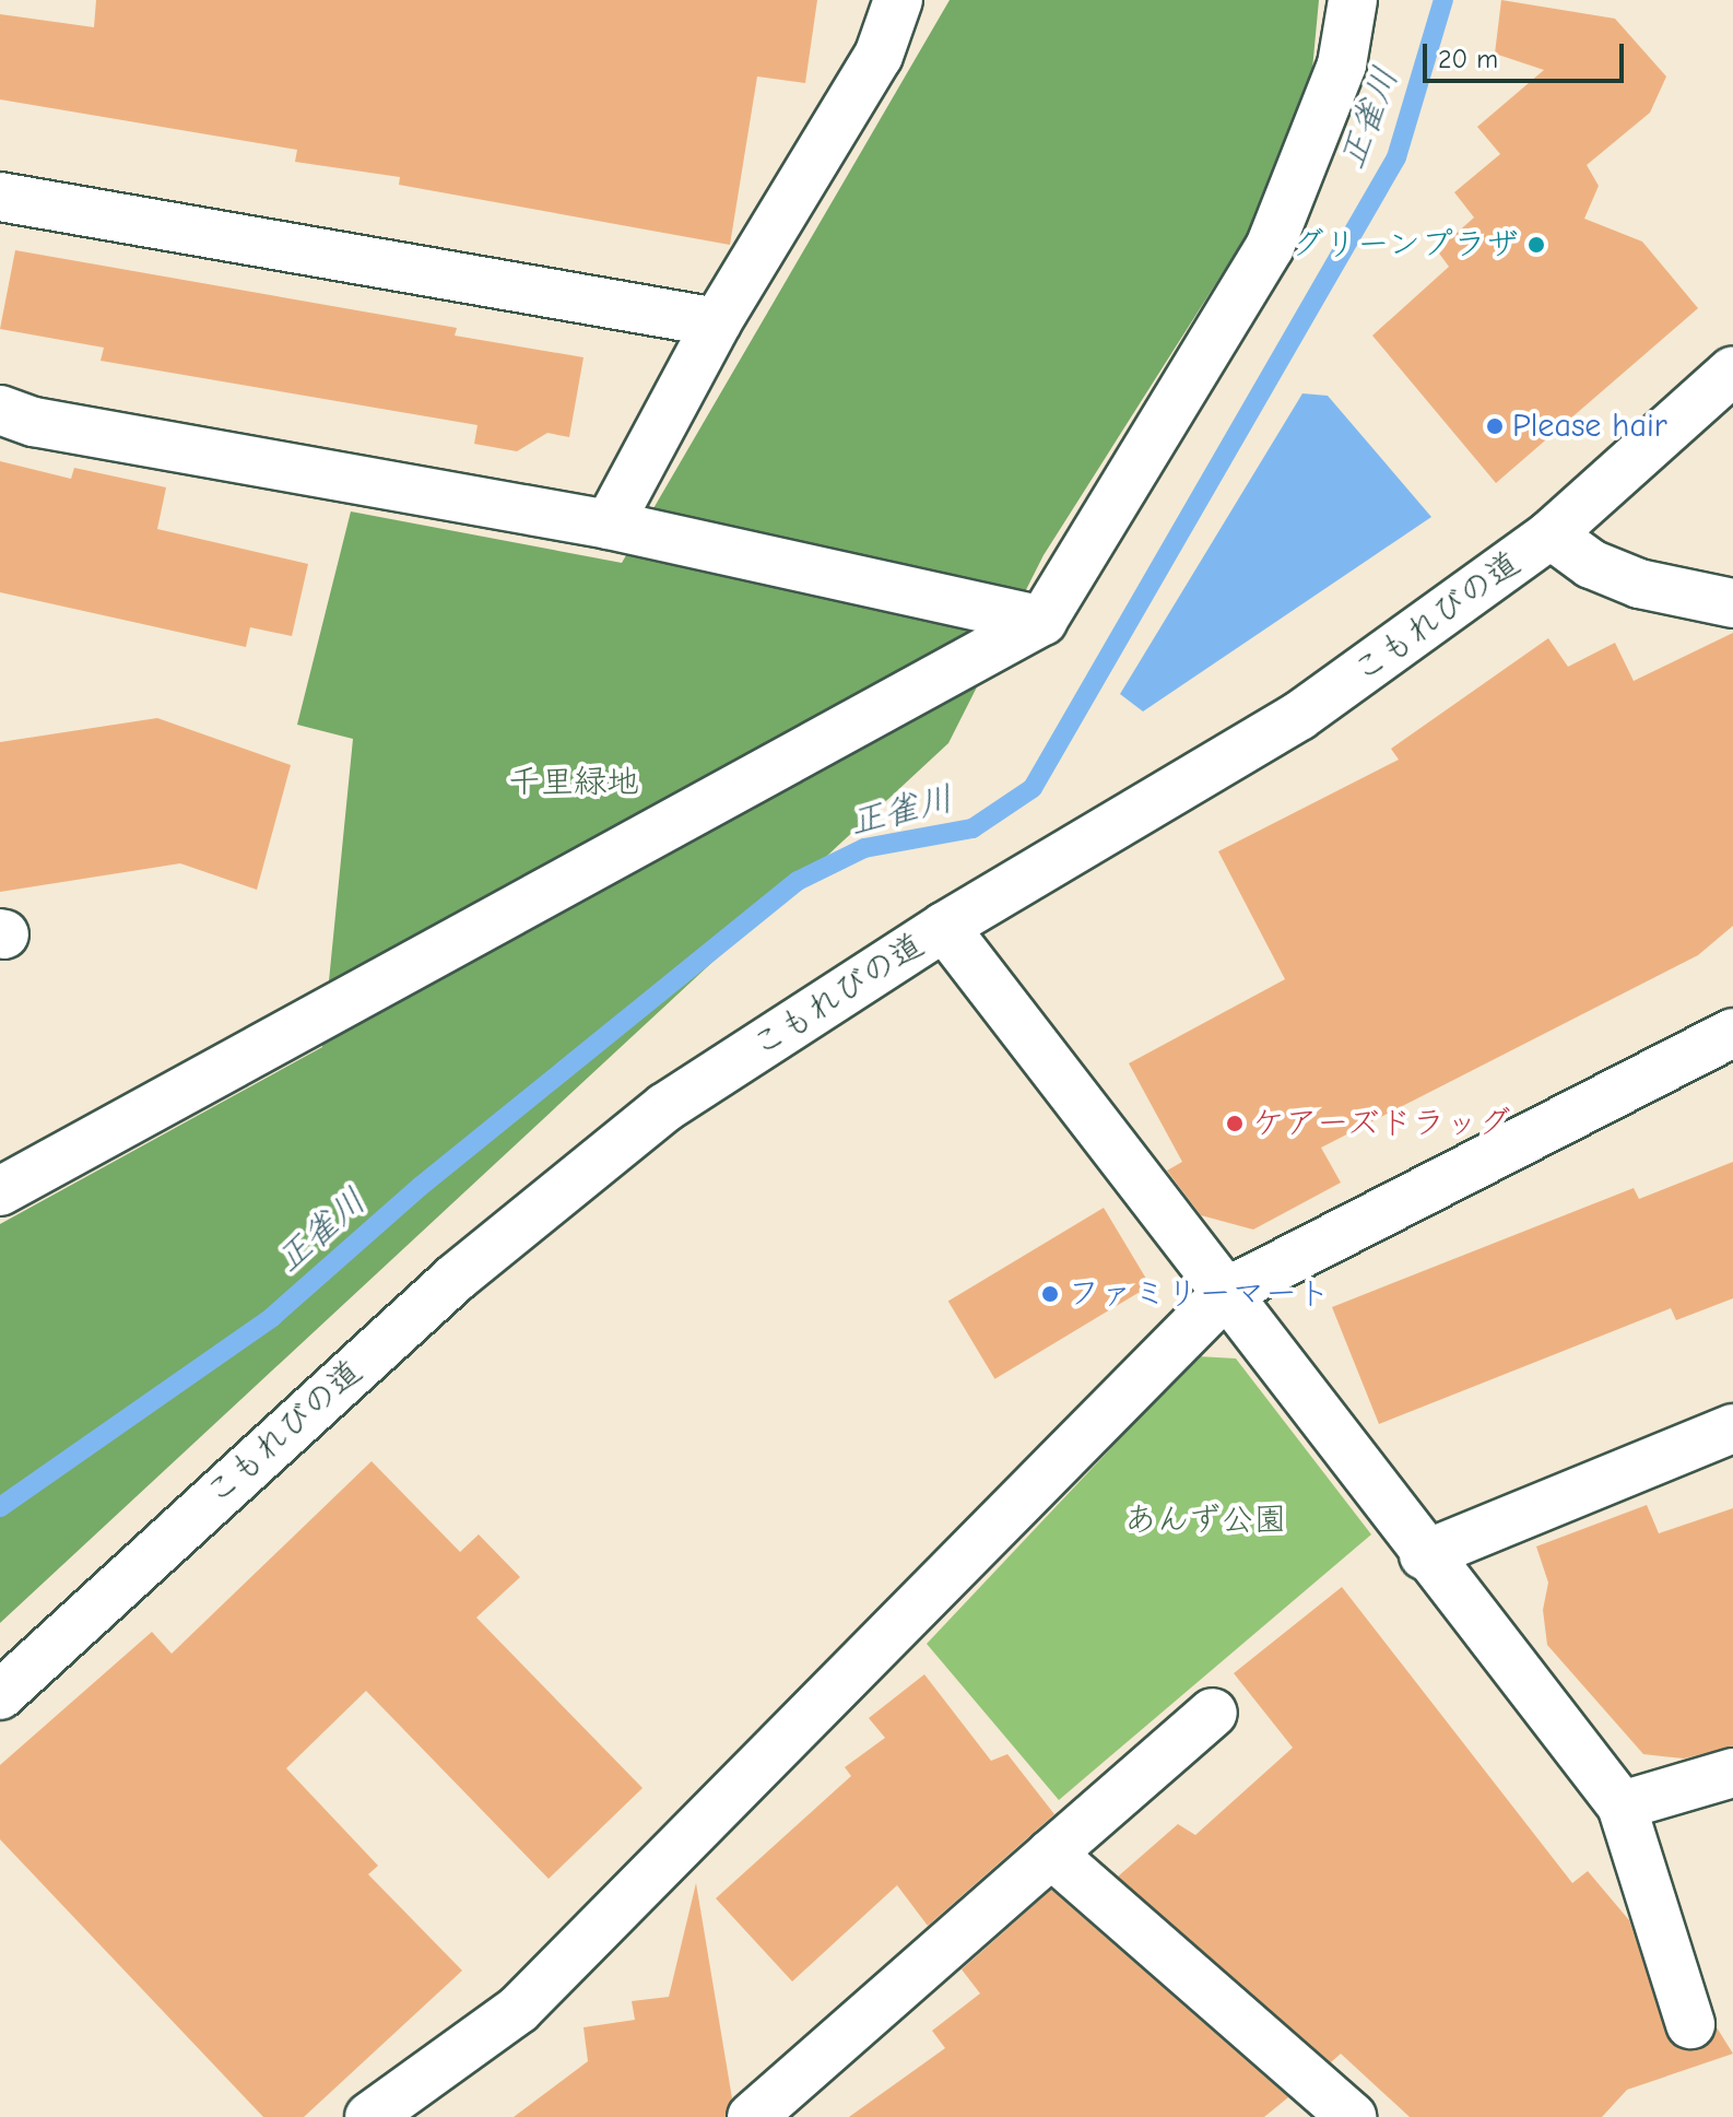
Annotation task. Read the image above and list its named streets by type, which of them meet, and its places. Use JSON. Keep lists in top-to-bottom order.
{
  "streets": {
    "street": ["こもれびの道"]
  },
  "water": ["正雀川"],
  "parks": ["千里緑地", "あんず公園"],
  "places": [
    "グリーンプラザ",
    "Please hair",
    "ケアーズドラッグ",
    "ファミリーマート"
  ],
  "scale_bar": "20 m"
}
